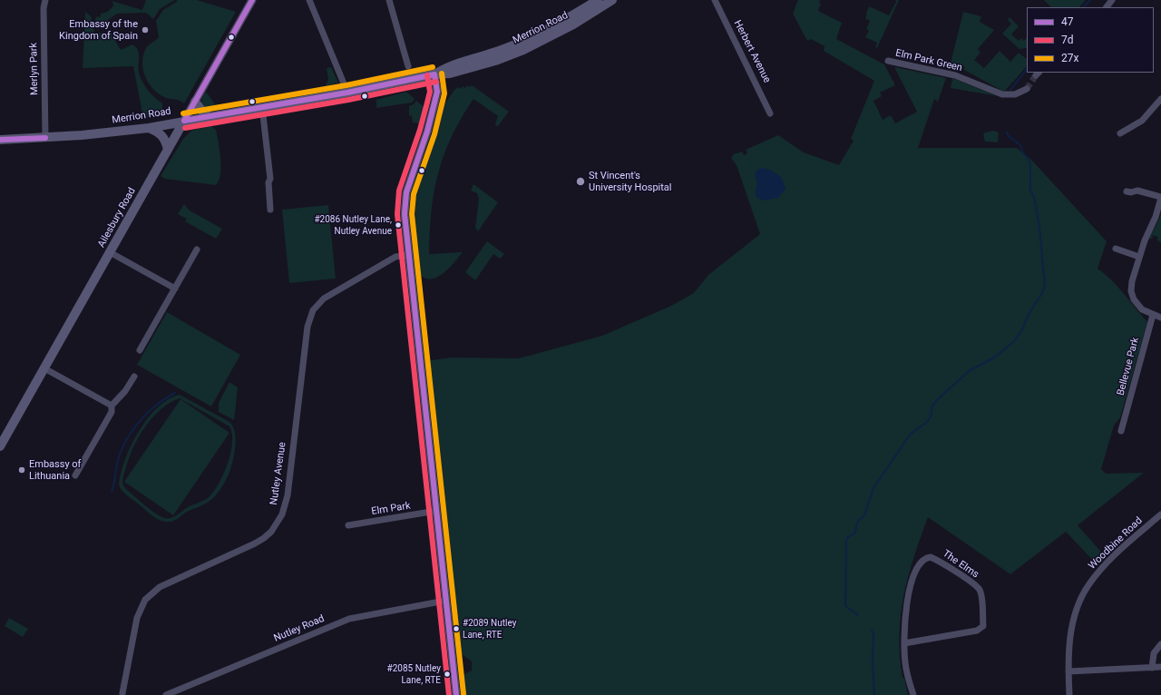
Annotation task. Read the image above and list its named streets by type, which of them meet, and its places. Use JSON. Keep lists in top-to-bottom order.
{
  "streets": {
    "main road": ["Merrion Road", "Ailesbury Road"],
    "street": [
      "Herbert Avenue",
      "Elm Park Green",
      "Merlyn Park",
      "Bellevue Park",
      "Nutley Avenue",
      "Elm Park",
      "Woodbine Road",
      "The Elms",
      "Nutley Road"
    ]
  },
  "crossings": [
    ["Merrion Road", "Merlyn Park"],
    ["Merrion Road", "Ailesbury Road"]
  ],
  "places": [
    "Embassy of the Kingdom of Spain",
    "St Vincent's University Hospital",
    "#2086 Nutley Lane, Nutley Avenue",
    "Embassy of Lithuania",
    "#2089 Nutley Lane, RTE",
    "#2085 Nutley Lane, RTE"
  ],
  "lines": ["transit line 47", "transit line 27x", "transit line 7d"],
  "legend": ["47", "7d", "27x"]
}
